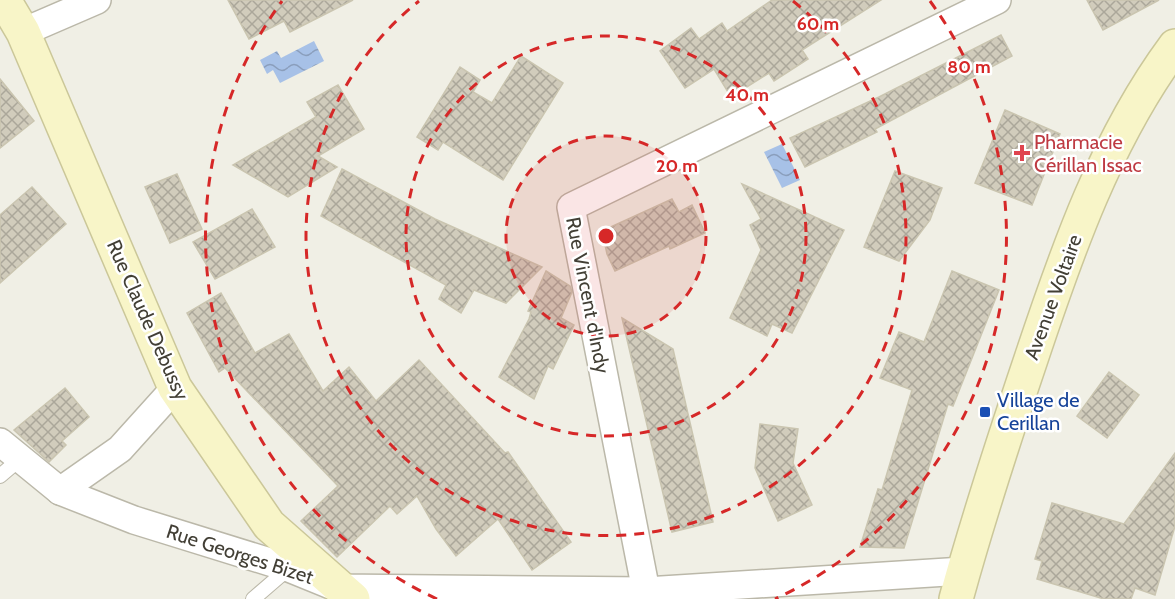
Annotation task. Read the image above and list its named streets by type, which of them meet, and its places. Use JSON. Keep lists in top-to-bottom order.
{
  "streets": {
    "street": [
      "Rue Vincent d'Indy",
      "Avenue Voltaire",
      "Rue Claude Debussy",
      "Rue Georges Bizet"
    ]
  },
  "crossings": [
    ["Rue Vincent d'Indy", "Rue Georges Bizet"],
    ["Avenue Voltaire", "Rue Georges Bizet"],
    ["Rue Claude Debussy", "Rue Georges Bizet"]
  ],
  "places": {
    "health": ["Pharmacie Cérillan Issac"],
    "transit": ["Village de Cerillan"]
  },
  "rings": [
    "60 m",
    "80 m",
    "40 m",
    "20 m"
  ]
}
